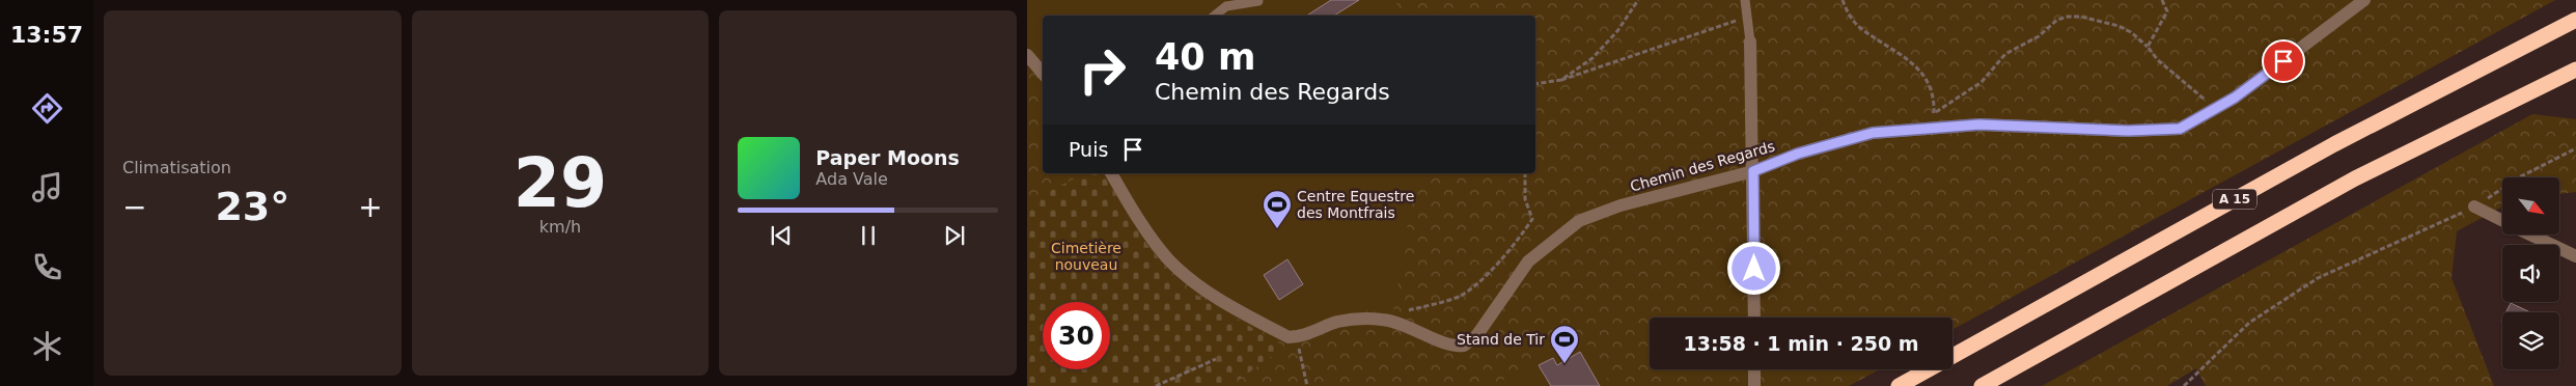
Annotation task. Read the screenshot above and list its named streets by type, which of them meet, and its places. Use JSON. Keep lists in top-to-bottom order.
{
  "streets": {
    "highway": ["A 15"],
    "street": ["Chemin des Regards"]
  },
  "parks": ["Cimetière nouveau"],
  "places": {
    "sports": ["Centre Equestre des Montfrais", "Stand de Tir"]
  },
  "north": "bottom right",
  "page": {
    "tabs": "13:57",
    "tile": [
      "Climatisation",
      ["29", "km/h"]
    ],
    "turn": ["40 m", "Chemin des Regards"],
    "then": "Puis",
    "song": ["Paper Moons", "Ada Vale"],
    "heat": ["−", "23°", "+"],
    "limit": "30",
    "trip": "13:58 · 1 min · 250 m"
  }
}
